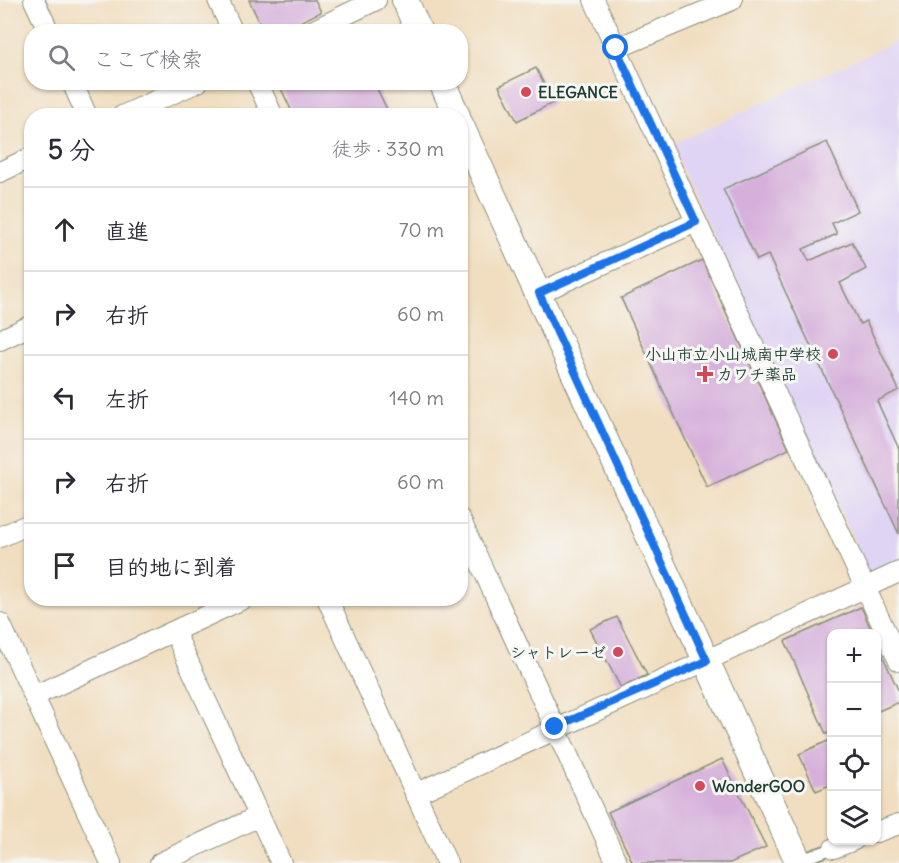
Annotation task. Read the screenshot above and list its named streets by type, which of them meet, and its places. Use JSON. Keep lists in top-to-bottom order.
{
  "places": {
    "other": [
      "ELEGANCE",
      "小山市立小山城南中学校",
      "シャトレーゼ",
      "WonderGOO"
    ],
    "health": ["カワチ薬品"]
  },
  "page": {
    "search": "ここで検索",
    "heading": ["5 分", "徒歩 · 330 m"],
    "list": [
      ["直進", "70 m"],
      ["右折", "60 m"],
      ["左折", "140 m"],
      ["右折", "60 m"],
      "目的地に到着"
    ],
    "map_buttons": ["+", "−"]
  }
}
